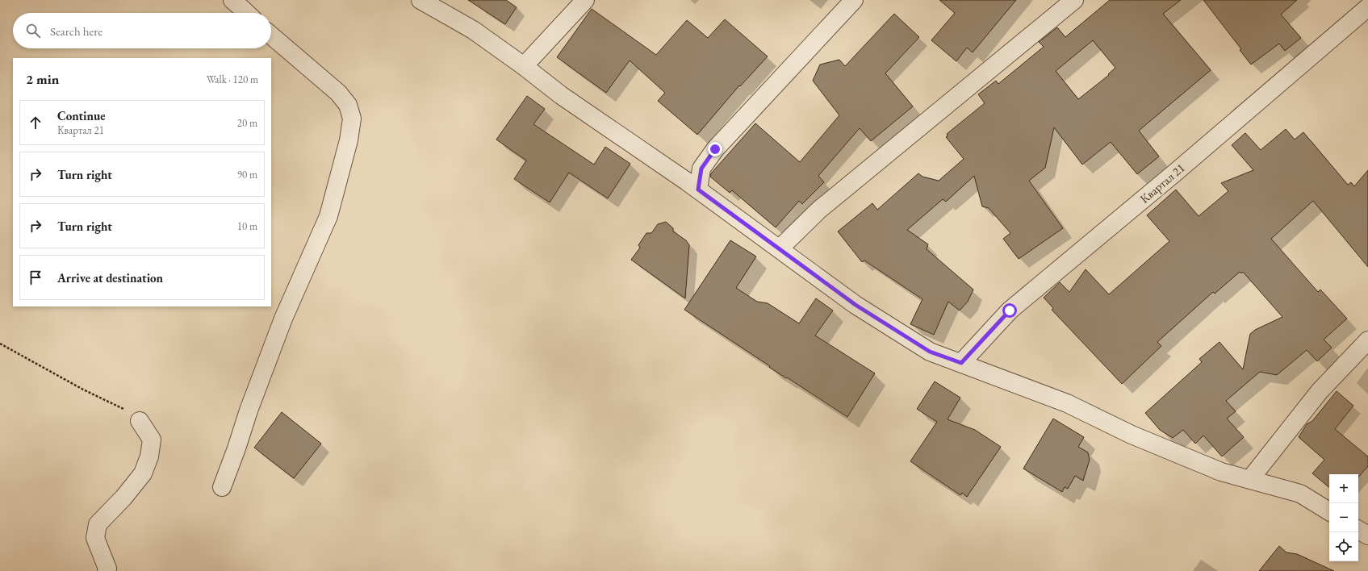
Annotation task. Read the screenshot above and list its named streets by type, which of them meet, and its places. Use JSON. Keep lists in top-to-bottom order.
{
  "streets": {
    "street": ["Квартал 21"]
  },
  "page": {
    "search": "Search here",
    "heading": ["2 min", "Walk · 120 m"],
    "list": [
      ["Continue", "Квартал 21", "20 m"],
      ["Turn right", "90 m"],
      ["Turn right", "10 m"],
      "Arrive at destination"
    ],
    "map_buttons": ["+", "−"]
  }
}
